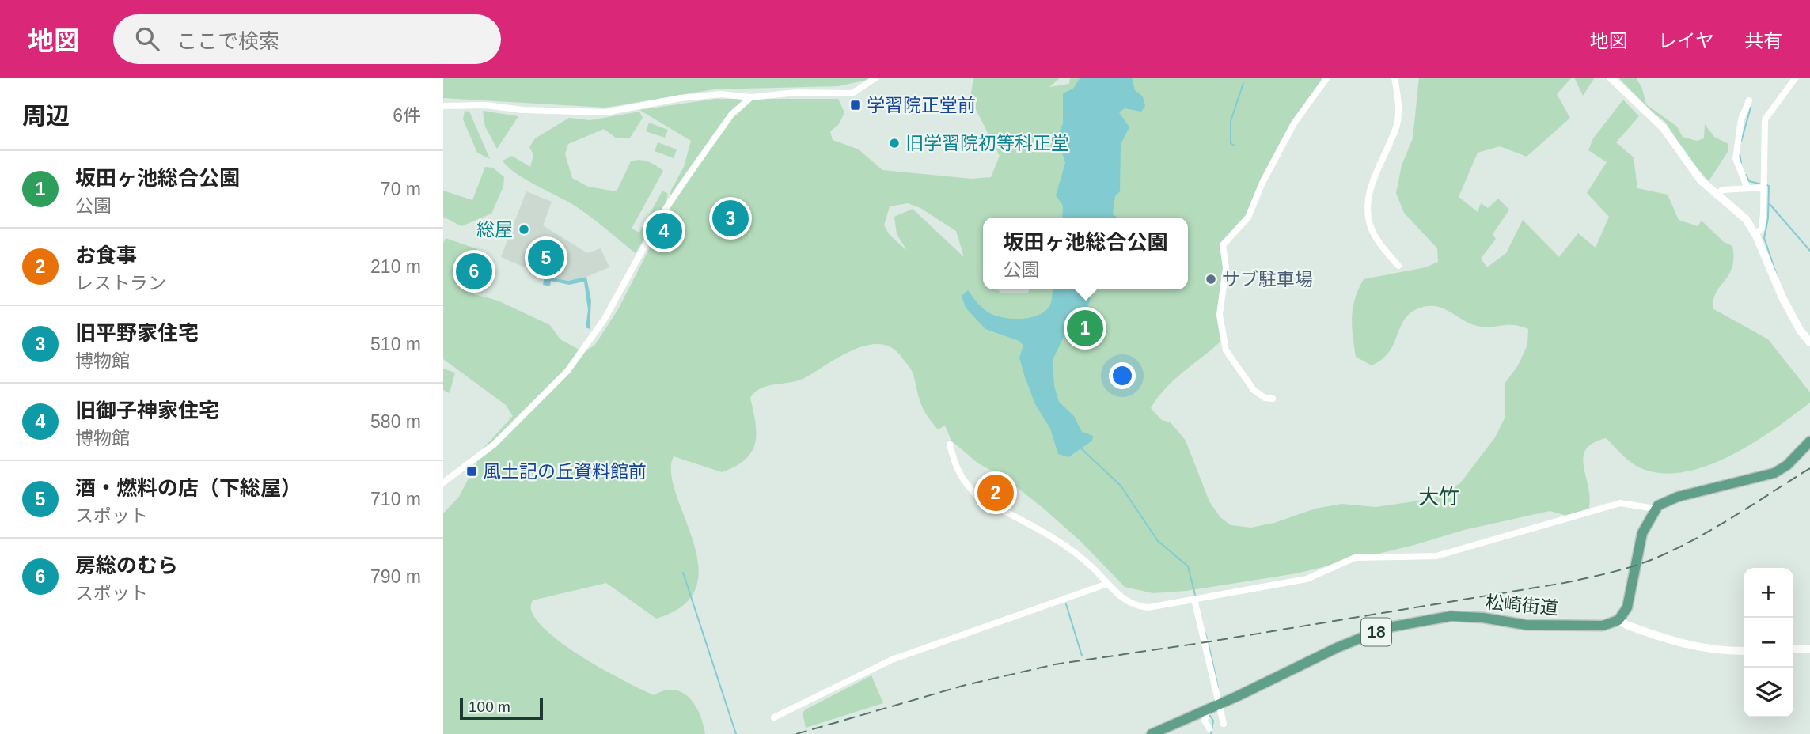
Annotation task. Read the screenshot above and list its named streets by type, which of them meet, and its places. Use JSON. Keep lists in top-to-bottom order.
{
  "streets": {
    "main road": ["松崎街道", "18"]
  },
  "districts": ["大竹"],
  "places": {
    "transit": ["学習院正堂前", "風土記の丘資料館前"],
    "other": ["旧学習院初等科正堂", "総屋", "サブ駐車場"]
  },
  "scale_bar": "100 m",
  "page": {
    "header": "地図",
    "search": "ここで検索",
    "nav": ["地図", "レイヤ", "共有"],
    "heading": ["周辺", "6件"],
    "list": [
      {
        "mark": "1",
        "name": "坂田ヶ池総合公園",
        "note": "公園",
        "value": "70 m"
      },
      {
        "mark": "2",
        "name": "お食事",
        "note": "レストラン",
        "value": "210 m"
      },
      {
        "mark": "3",
        "name": "旧平野家住宅",
        "note": "博物館",
        "value": "510 m"
      },
      {
        "mark": "4",
        "name": "旧御子神家住宅",
        "note": "博物館",
        "value": "580 m"
      },
      {
        "mark": "5",
        "name": "酒・燃料の店（下総屋）",
        "note": "スポット",
        "value": "710 m"
      },
      {
        "mark": "6",
        "name": "房総のむら",
        "note": "スポット",
        "value": "790 m"
      }
    ],
    "pins": [
      "3",
      "4",
      "5",
      "6",
      "1",
      "2"
    ],
    "popup": ["坂田ヶ池総合公園", "公園"],
    "map_buttons": ["+", "−"],
    "scale": "100 m"
  }
}
